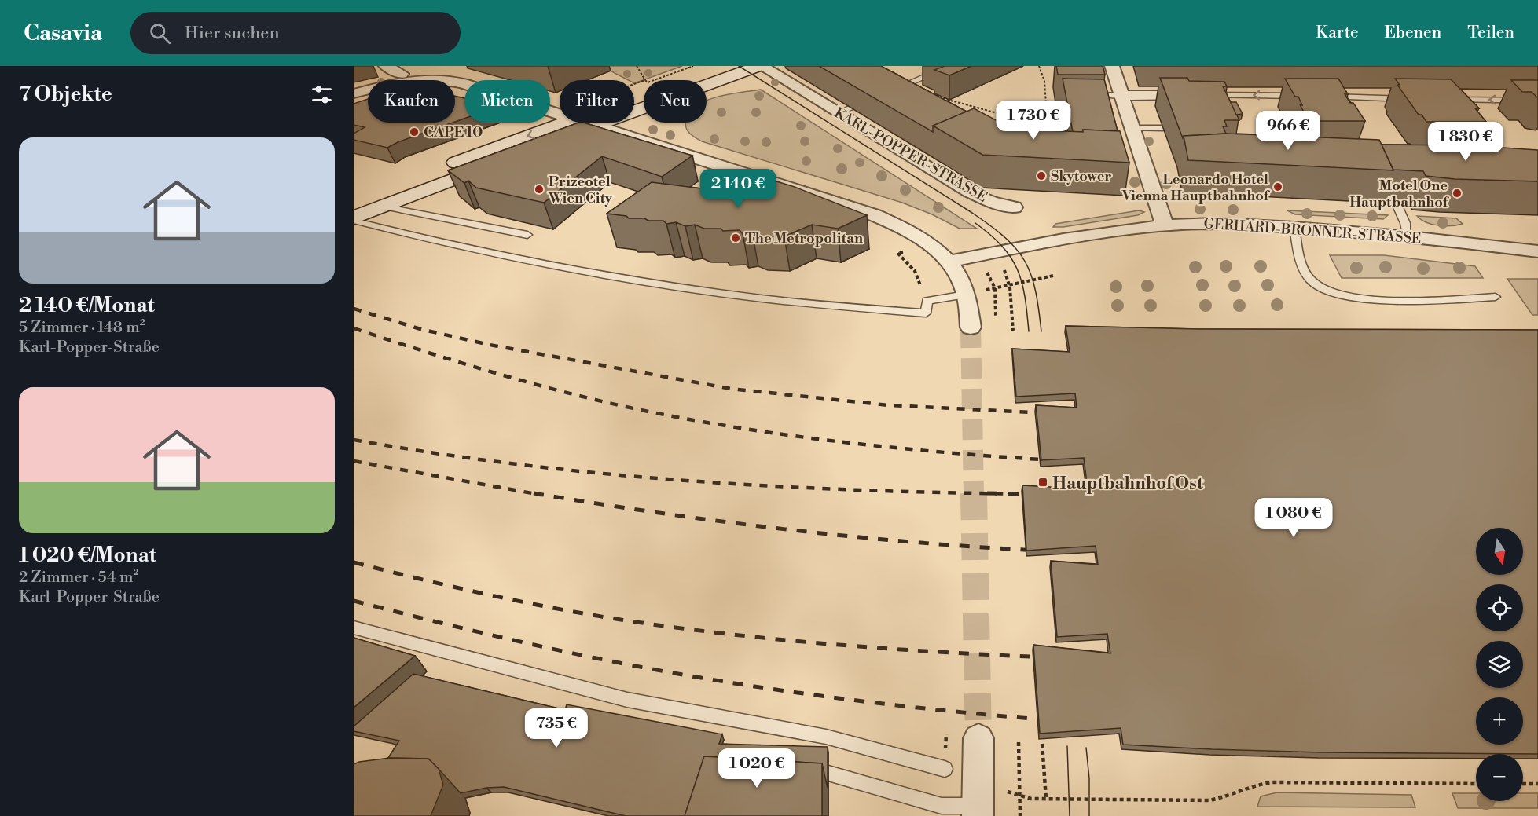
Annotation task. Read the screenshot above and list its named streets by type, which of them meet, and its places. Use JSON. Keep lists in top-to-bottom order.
{
  "streets": {
    "street": ["KARL-POPPER-STRASSE", "GERHARD-BRONNER-STRASSE"]
  },
  "places": {
    "other": [
      "CAPE 10",
      "Skytower",
      "Leonardo Hotel Vienna Hauptbahnhof",
      "Prizeotel Wien City",
      "Motel One Hauptbahnhof",
      "The Metropolitan"
    ],
    "transit": ["Hauptbahnhof Ost"]
  },
  "north": "bottom",
  "page": {
    "header": "Casavia",
    "search": "Hier suchen",
    "nav": ["Karte", "Ebenen", "Teilen"],
    "heading": "7 Objekte",
    "chip": [
      "Kaufen",
      "Mieten",
      "Filter",
      "Neu"
    ],
    "price": [
      "1 730 €",
      "966 €",
      "1 830 €",
      "2 140 €",
      "1 080 €",
      "735 €",
      "1 020 €"
    ],
    "list": [
      {
        "name": "2 140 €/Monat",
        "note": "5 Zimmer · 148 m² · Karl-Popper-Straße"
      },
      {
        "name": "1 020 €/Monat",
        "note": "2 Zimmer · 54 m² · Karl-Popper-Straße"
      }
    ],
    "map_buttons": ["+", "−"]
  }
}
